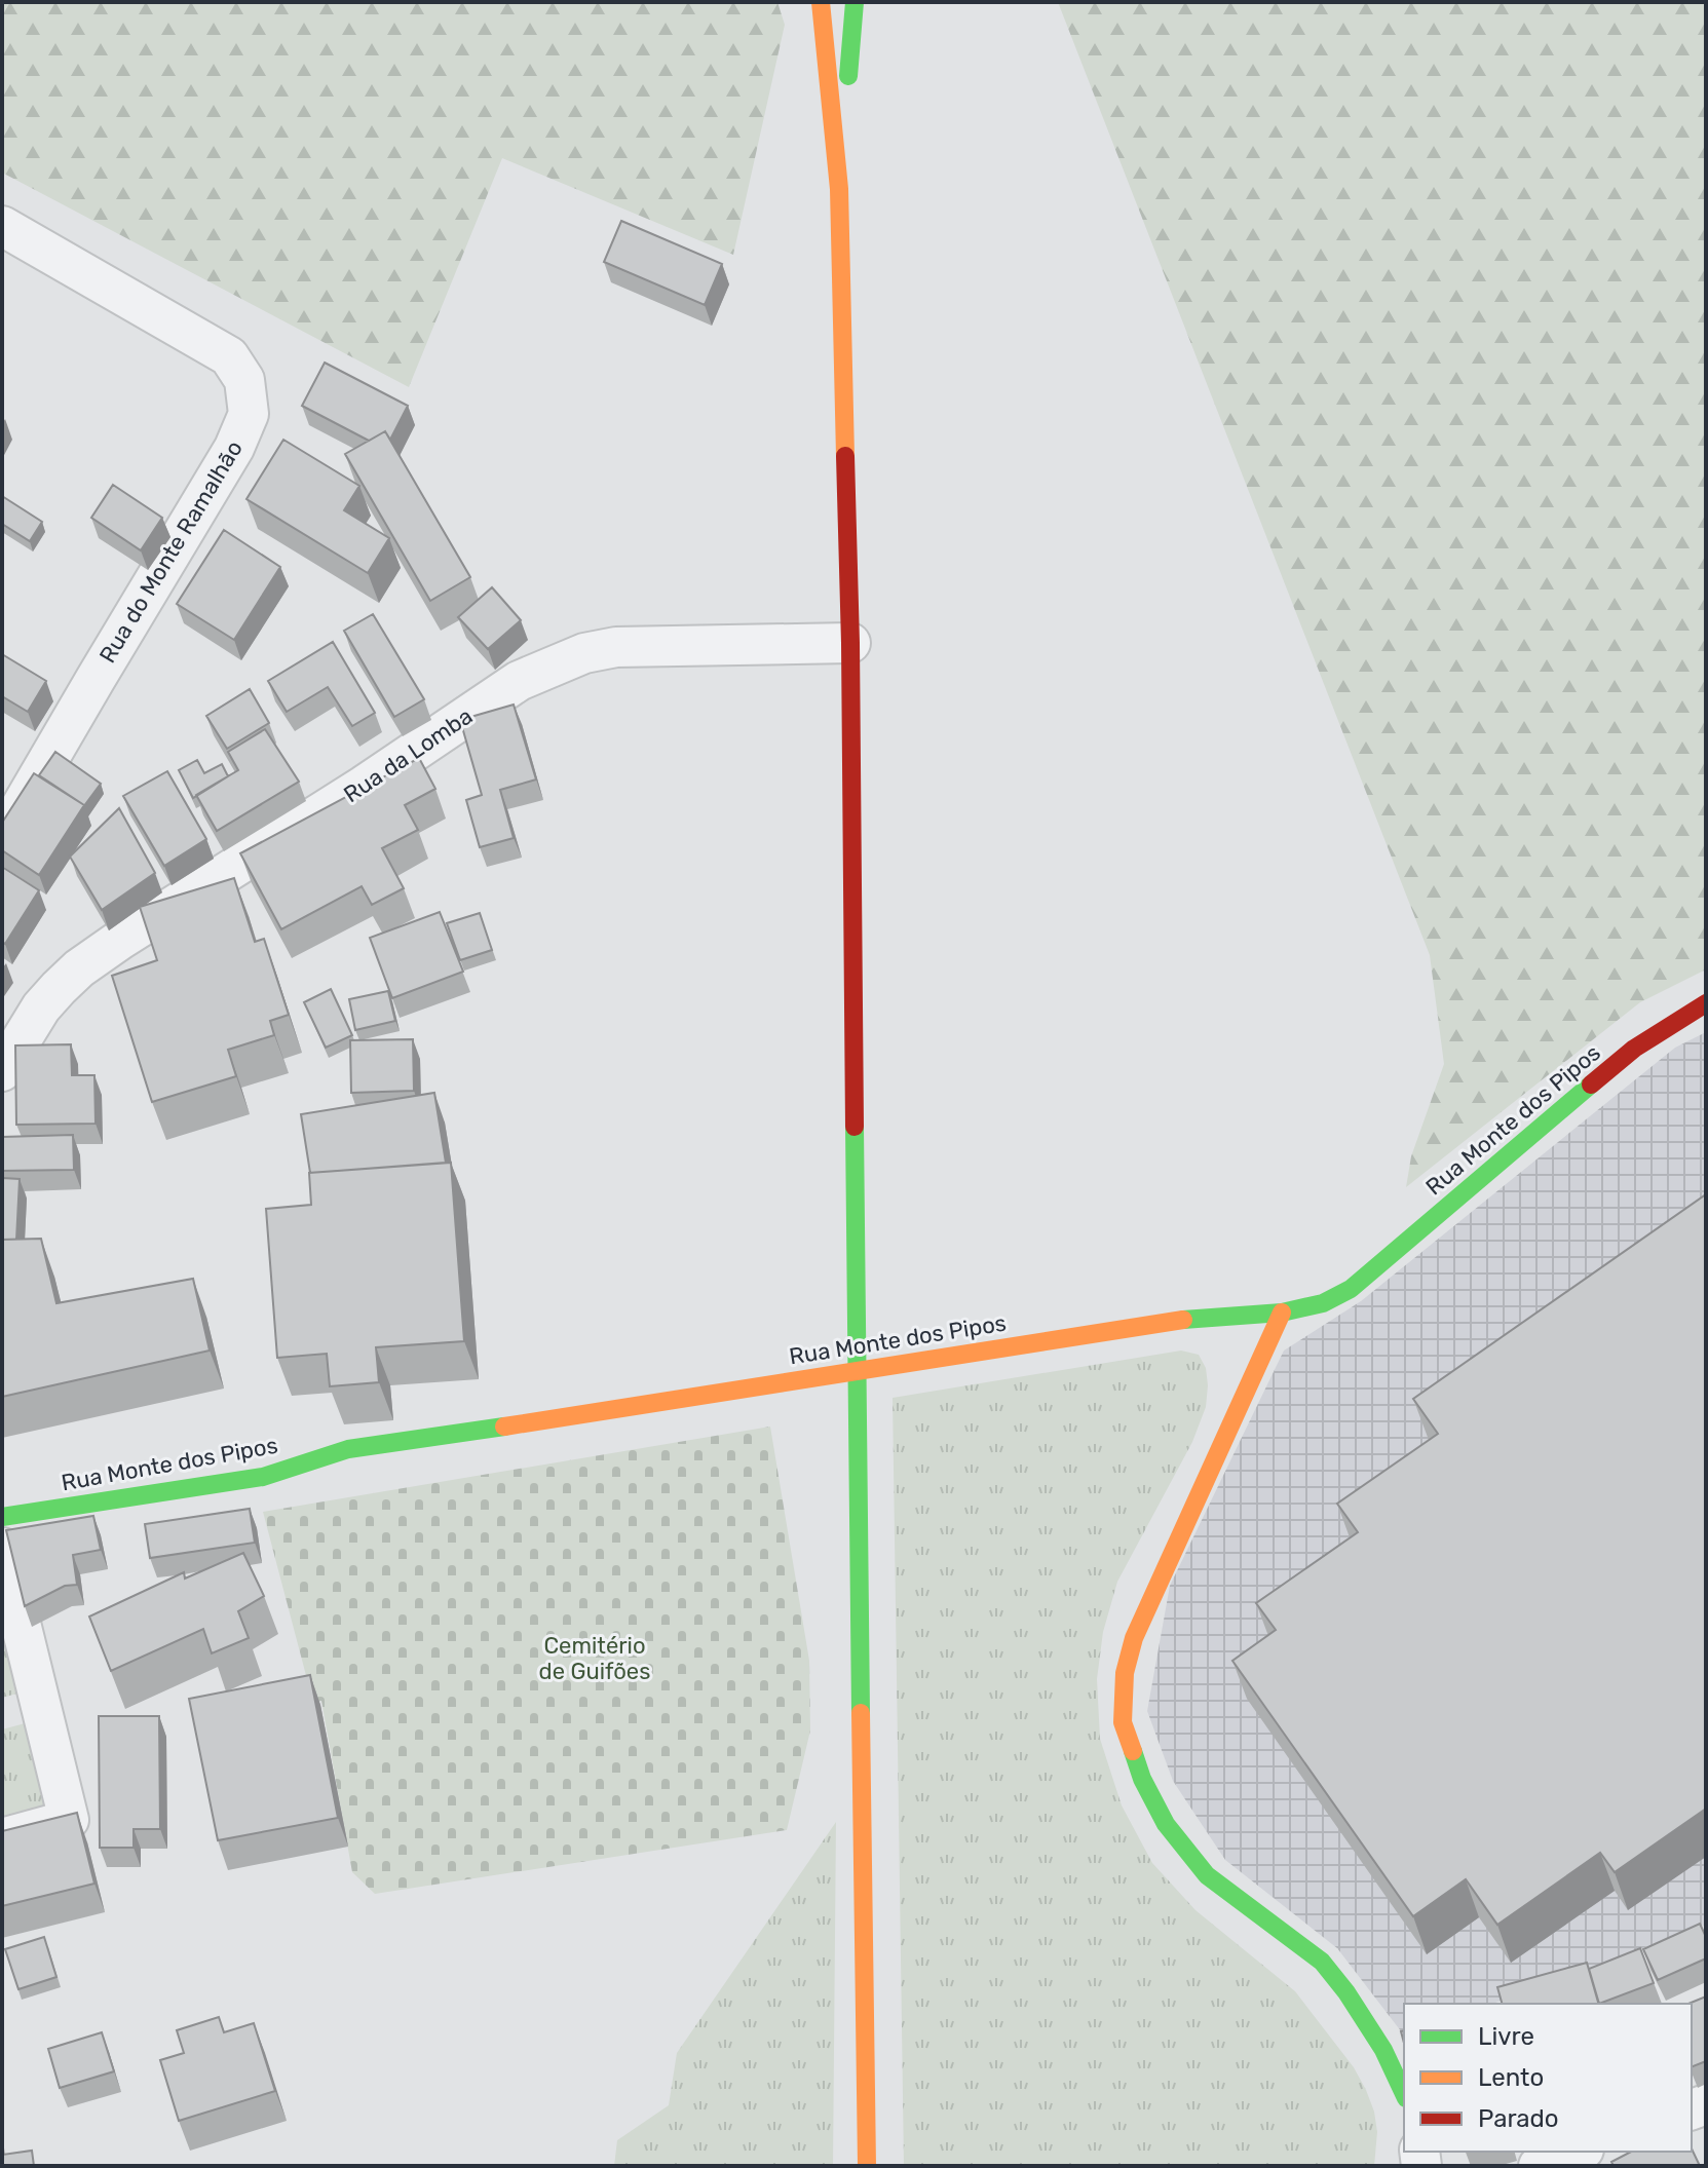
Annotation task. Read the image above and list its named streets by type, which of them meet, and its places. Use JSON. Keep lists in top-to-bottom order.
{
  "streets": {
    "street": ["Rua do Monte Ramalhão", "Rua da Lomba", "Rua Monte dos Pipos"]
  },
  "parks": ["Cemitério de Guifões"],
  "legend": ["Livre", "Lento", "Parado"]
}
